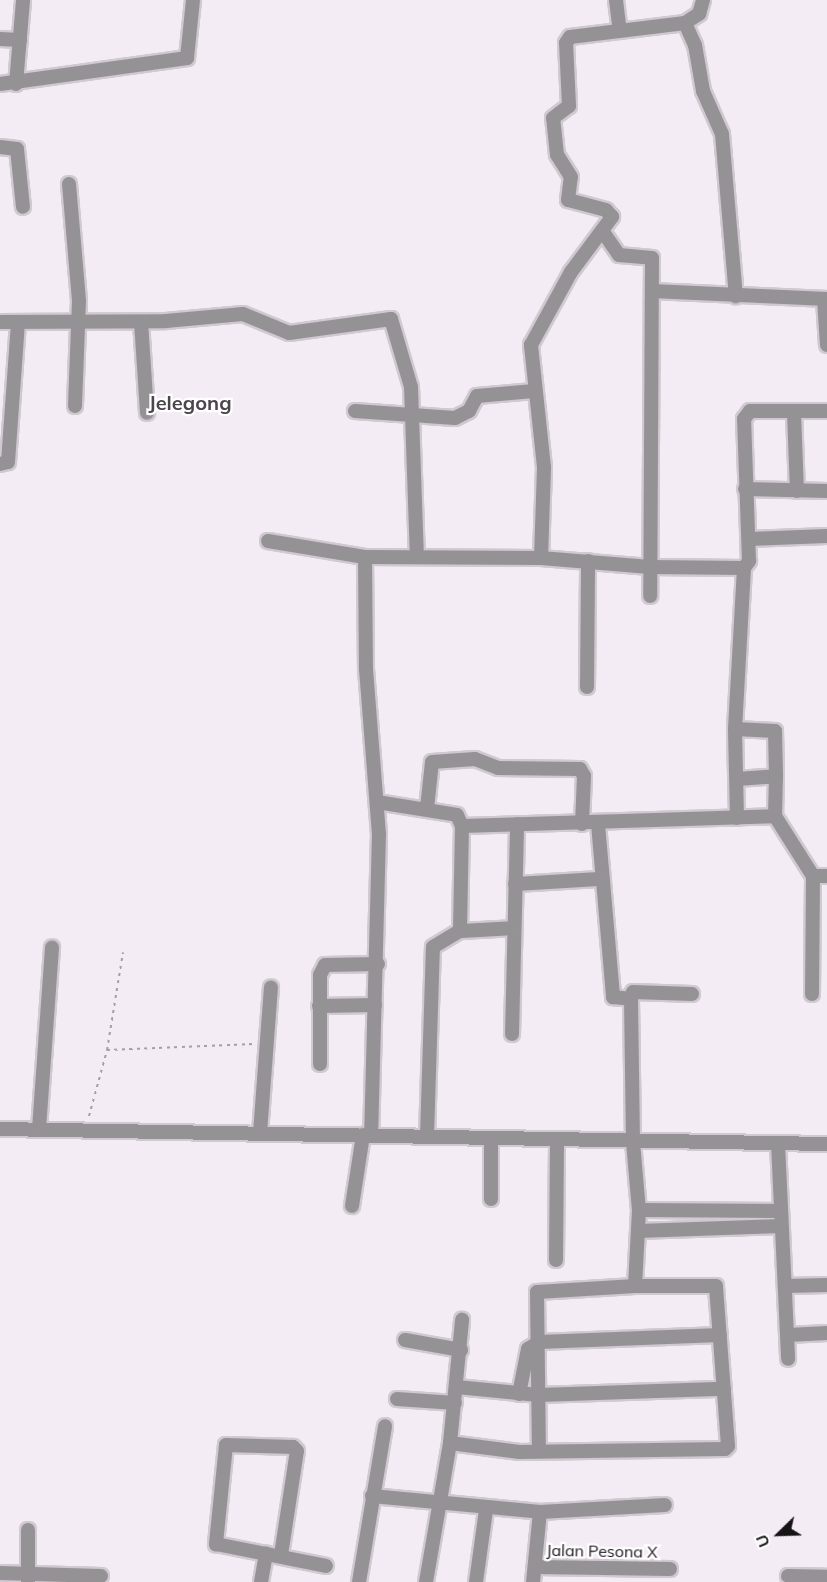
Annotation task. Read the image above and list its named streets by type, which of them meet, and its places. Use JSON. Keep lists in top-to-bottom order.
{
  "streets": {
    "street": ["Jalan Pesona X"]
  },
  "districts": ["Jelegong"],
  "north": "bottom left"
}
